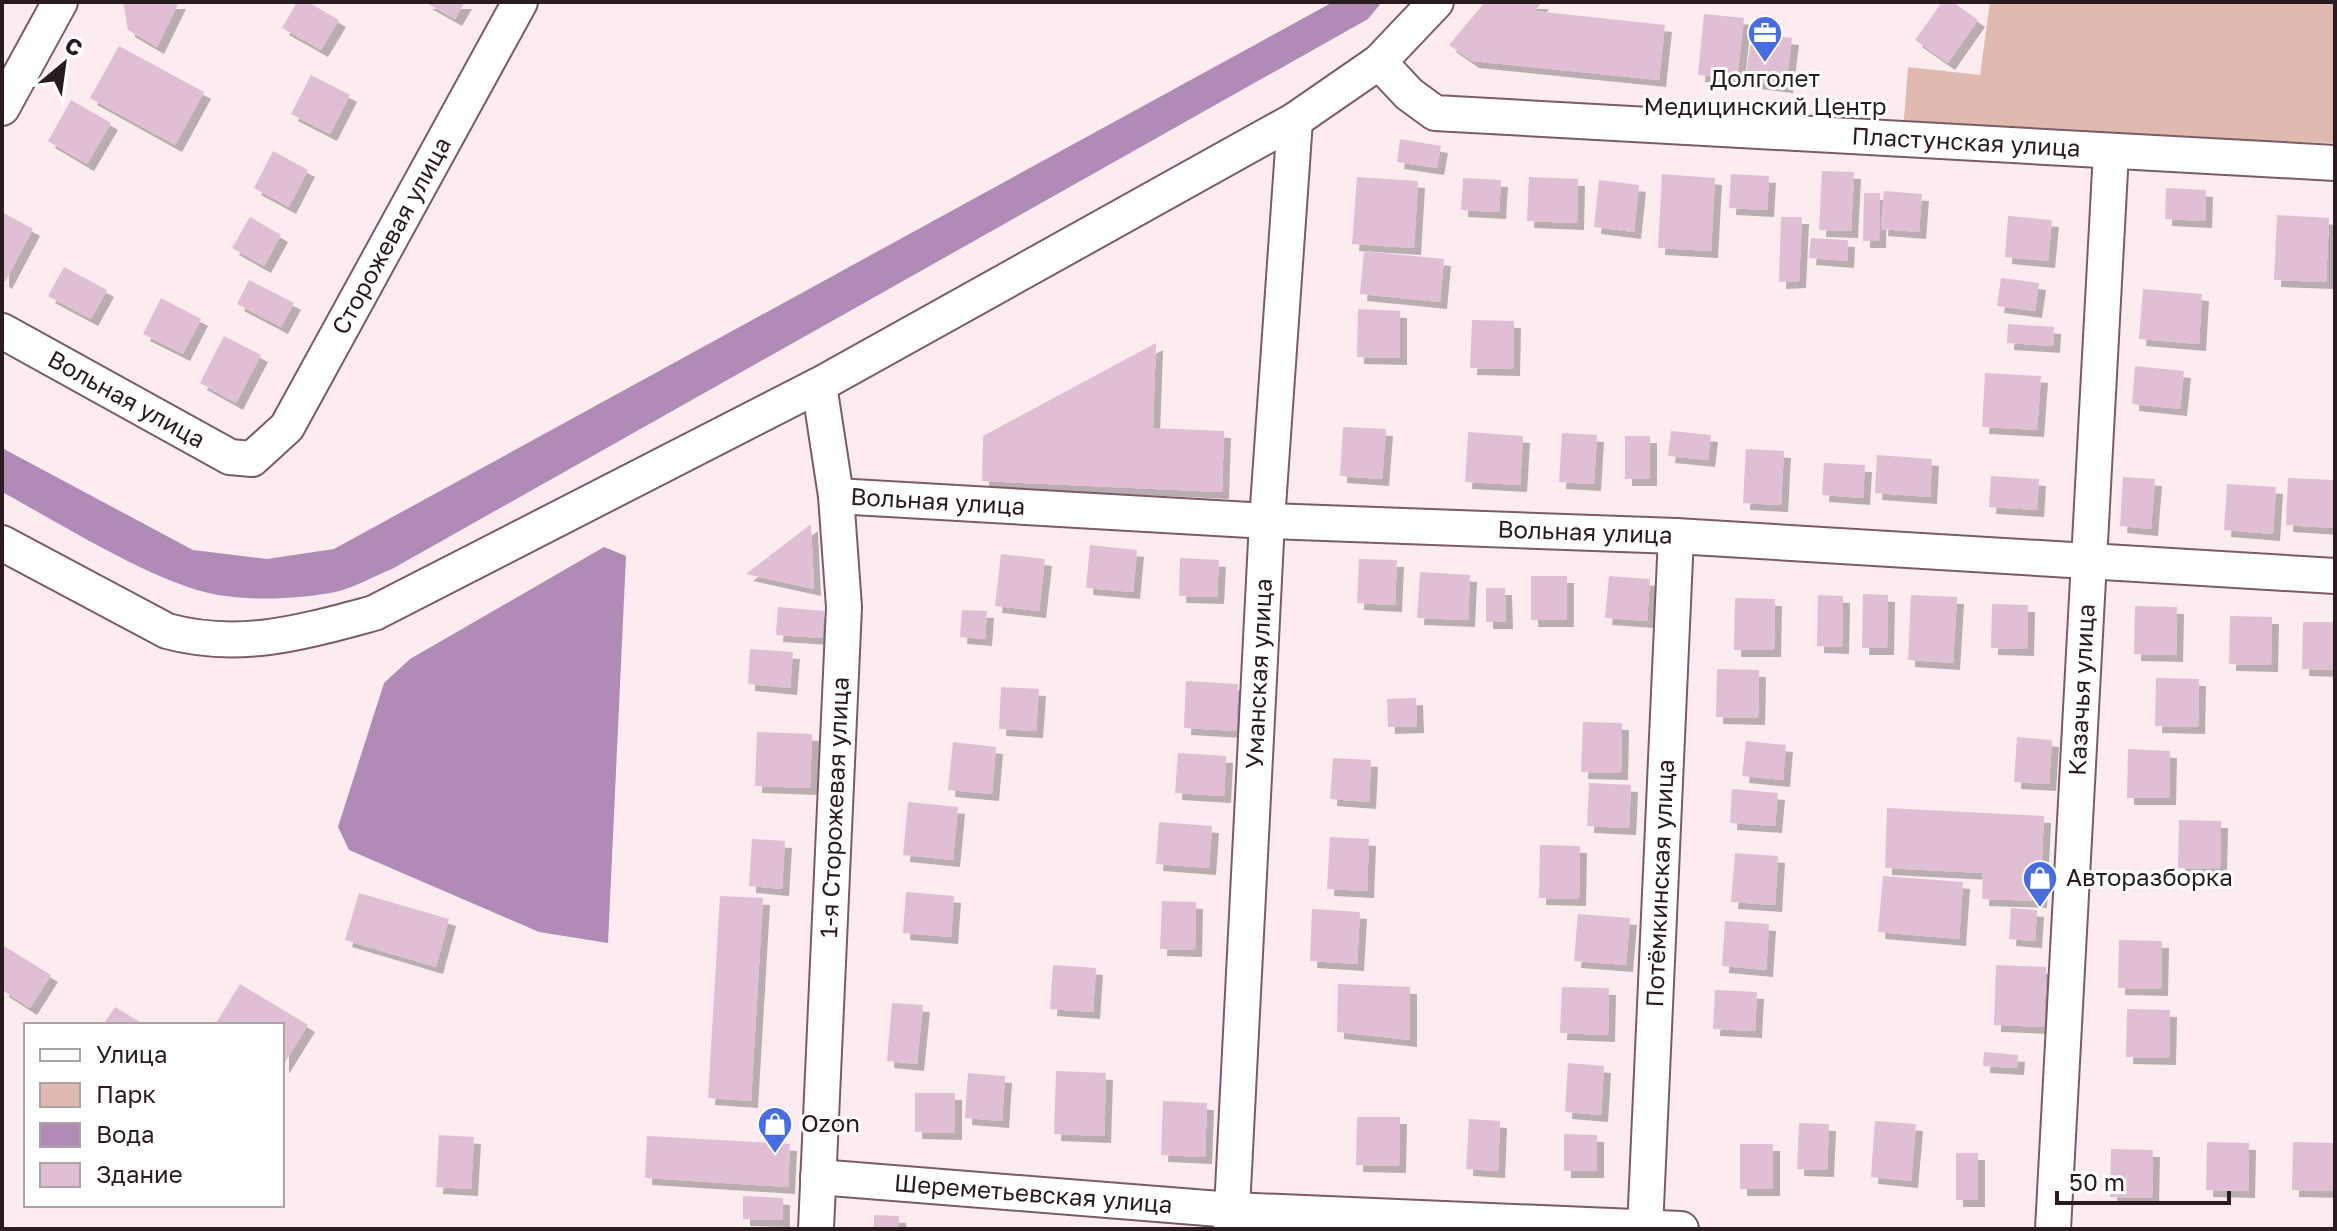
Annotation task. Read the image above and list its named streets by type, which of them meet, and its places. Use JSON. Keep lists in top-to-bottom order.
{
  "streets": {
    "street": [
      "Пластунская улица",
      "Сторожевая улица",
      "Вольная улица",
      "Уманская улица",
      "Казачья улица",
      "1-я Сторожевая улица",
      "Потёмкинская улица",
      "Шереметьевская улица"
    ]
  },
  "crossings": [
    ["Пластунская улица", "Казачья улица"],
    ["Сторожевая улица", "Вольная улица"],
    ["Вольная улица", "Уманская улица"],
    ["Вольная улица", "Казачья улица"],
    ["Вольная улица", "1-я Сторожевая улица"],
    ["Вольная улица", "Потёмкинская улица"],
    ["Уманская улица", "Шереметьевская улица"],
    ["1-я Сторожевая улица", "Шереметьевская улица"],
    ["Потёмкинская улица", "Шереметьевская улица"]
  ],
  "places": {
    "office": ["Долголет Медицинский Центр"],
    "shop": ["Авторазборка", "Ozon"]
  },
  "legend": [
    "Улица",
    "Парк",
    "Вода",
    "Здание"
  ],
  "scale_bar": "50 m",
  "north": "top right"
}
